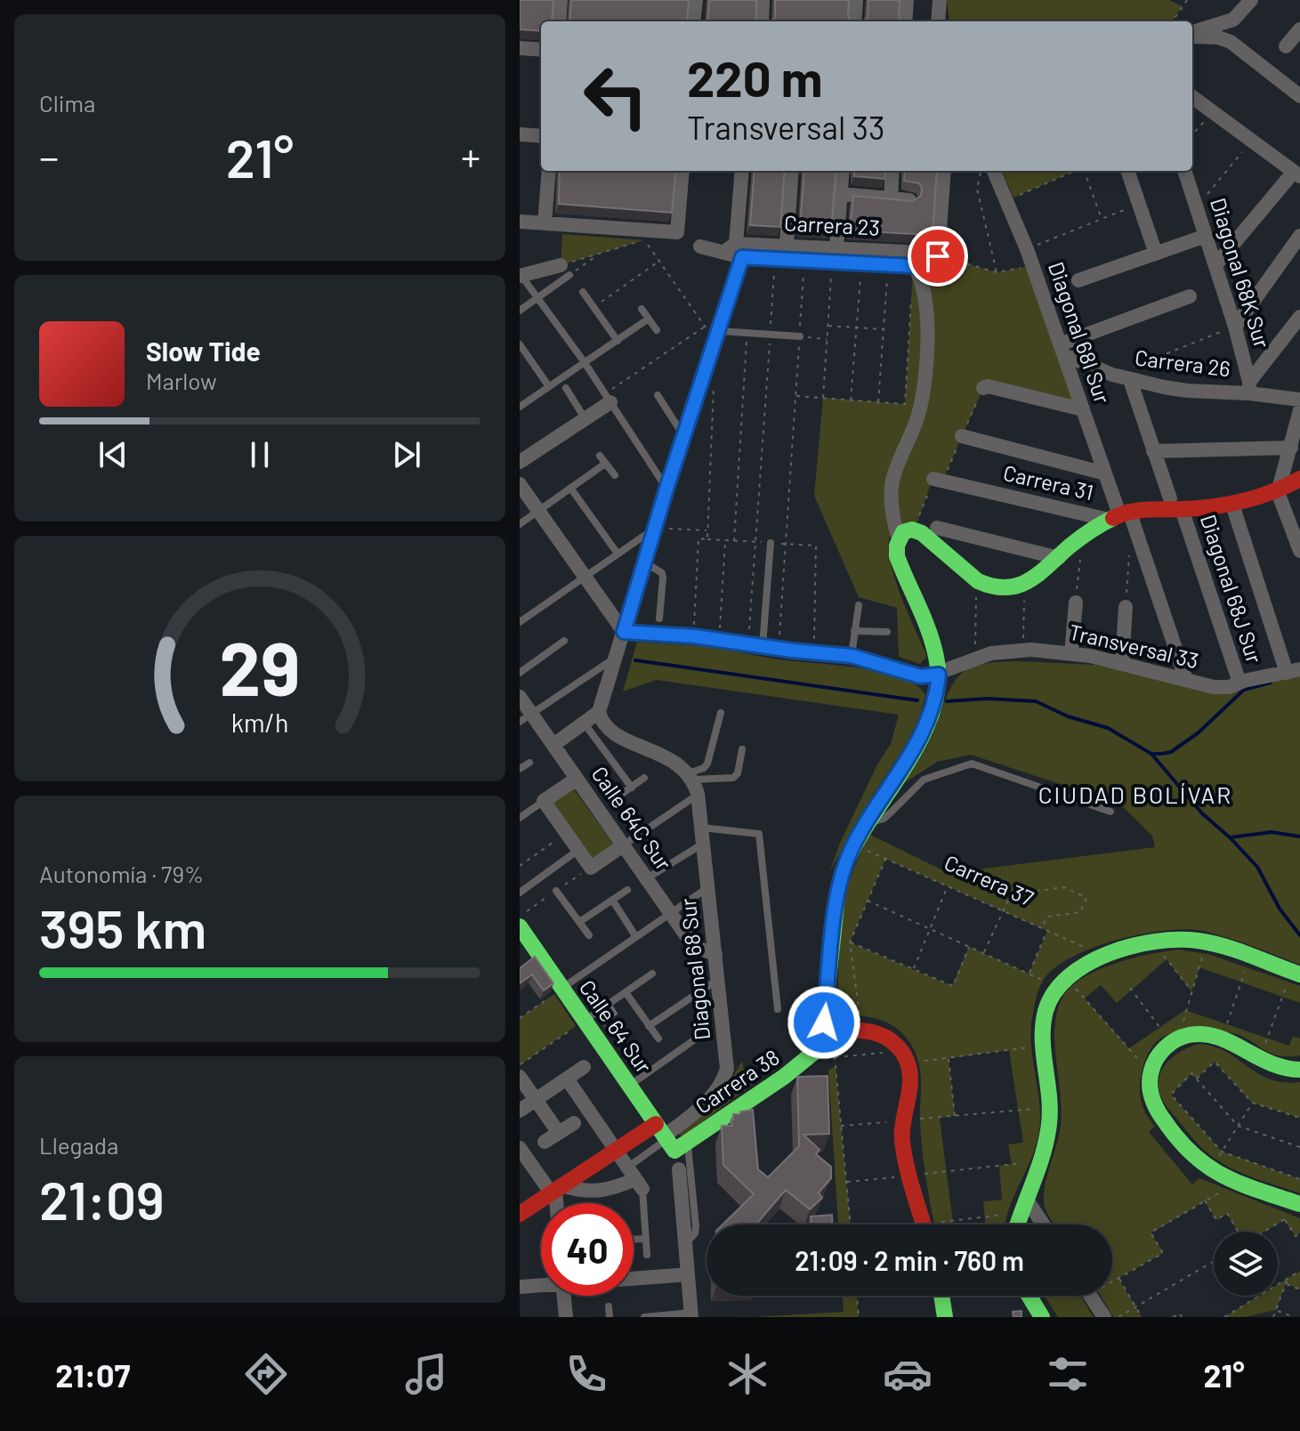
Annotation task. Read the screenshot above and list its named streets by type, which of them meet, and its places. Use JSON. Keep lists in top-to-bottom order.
{
  "streets": {
    "street": [
      "Carrera 23",
      "Diagonal 68K Sur",
      "Diagonal 68I Sur",
      "Carrera 26",
      "Carrera 31",
      "Diagonal 68J Sur",
      "Transversal 33",
      "Calle 64C Sur",
      "Diagonal 68 Sur",
      "Calle 64 Sur",
      "Carrera 38"
    ],
    "path": ["Carrera 37"]
  },
  "crossings": [
    ["Diagonal 68K Sur", "Carrera 26"],
    ["Diagonal 68I Sur", "Carrera 26"],
    ["Diagonal 68I Sur", "Carrera 31"],
    ["Diagonal 68I Sur", "Transversal 33"],
    ["Carrera 26", "Diagonal 68J Sur"],
    ["Carrera 31", "Diagonal 68J Sur"],
    ["Diagonal 68J Sur", "Transversal 33"],
    ["Calle 64C Sur", "Diagonal 68 Sur"],
    ["Diagonal 68 Sur", "Calle 64 Sur"],
    ["Diagonal 68 Sur", "Carrera 38"],
    ["Calle 64 Sur", "Carrera 38"]
  ],
  "districts": ["CIUDAD BOLÍVAR"],
  "page": {
    "tile": [
      "Clima",
      ["Autonomía · 79%", "395 km"],
      ["Llegada", "21:09"]
    ],
    "turn": ["220 m", "Transversal 33"],
    "heat": ["−", "21°", "+"],
    "song": ["Slow Tide", "Marlow"],
    "limit": "40",
    "trip": "21:09 · 2 min · 760 m",
    "tabs": ["21:07", "21°"],
    "gauge": ["29", "km/h"]
  }
}
